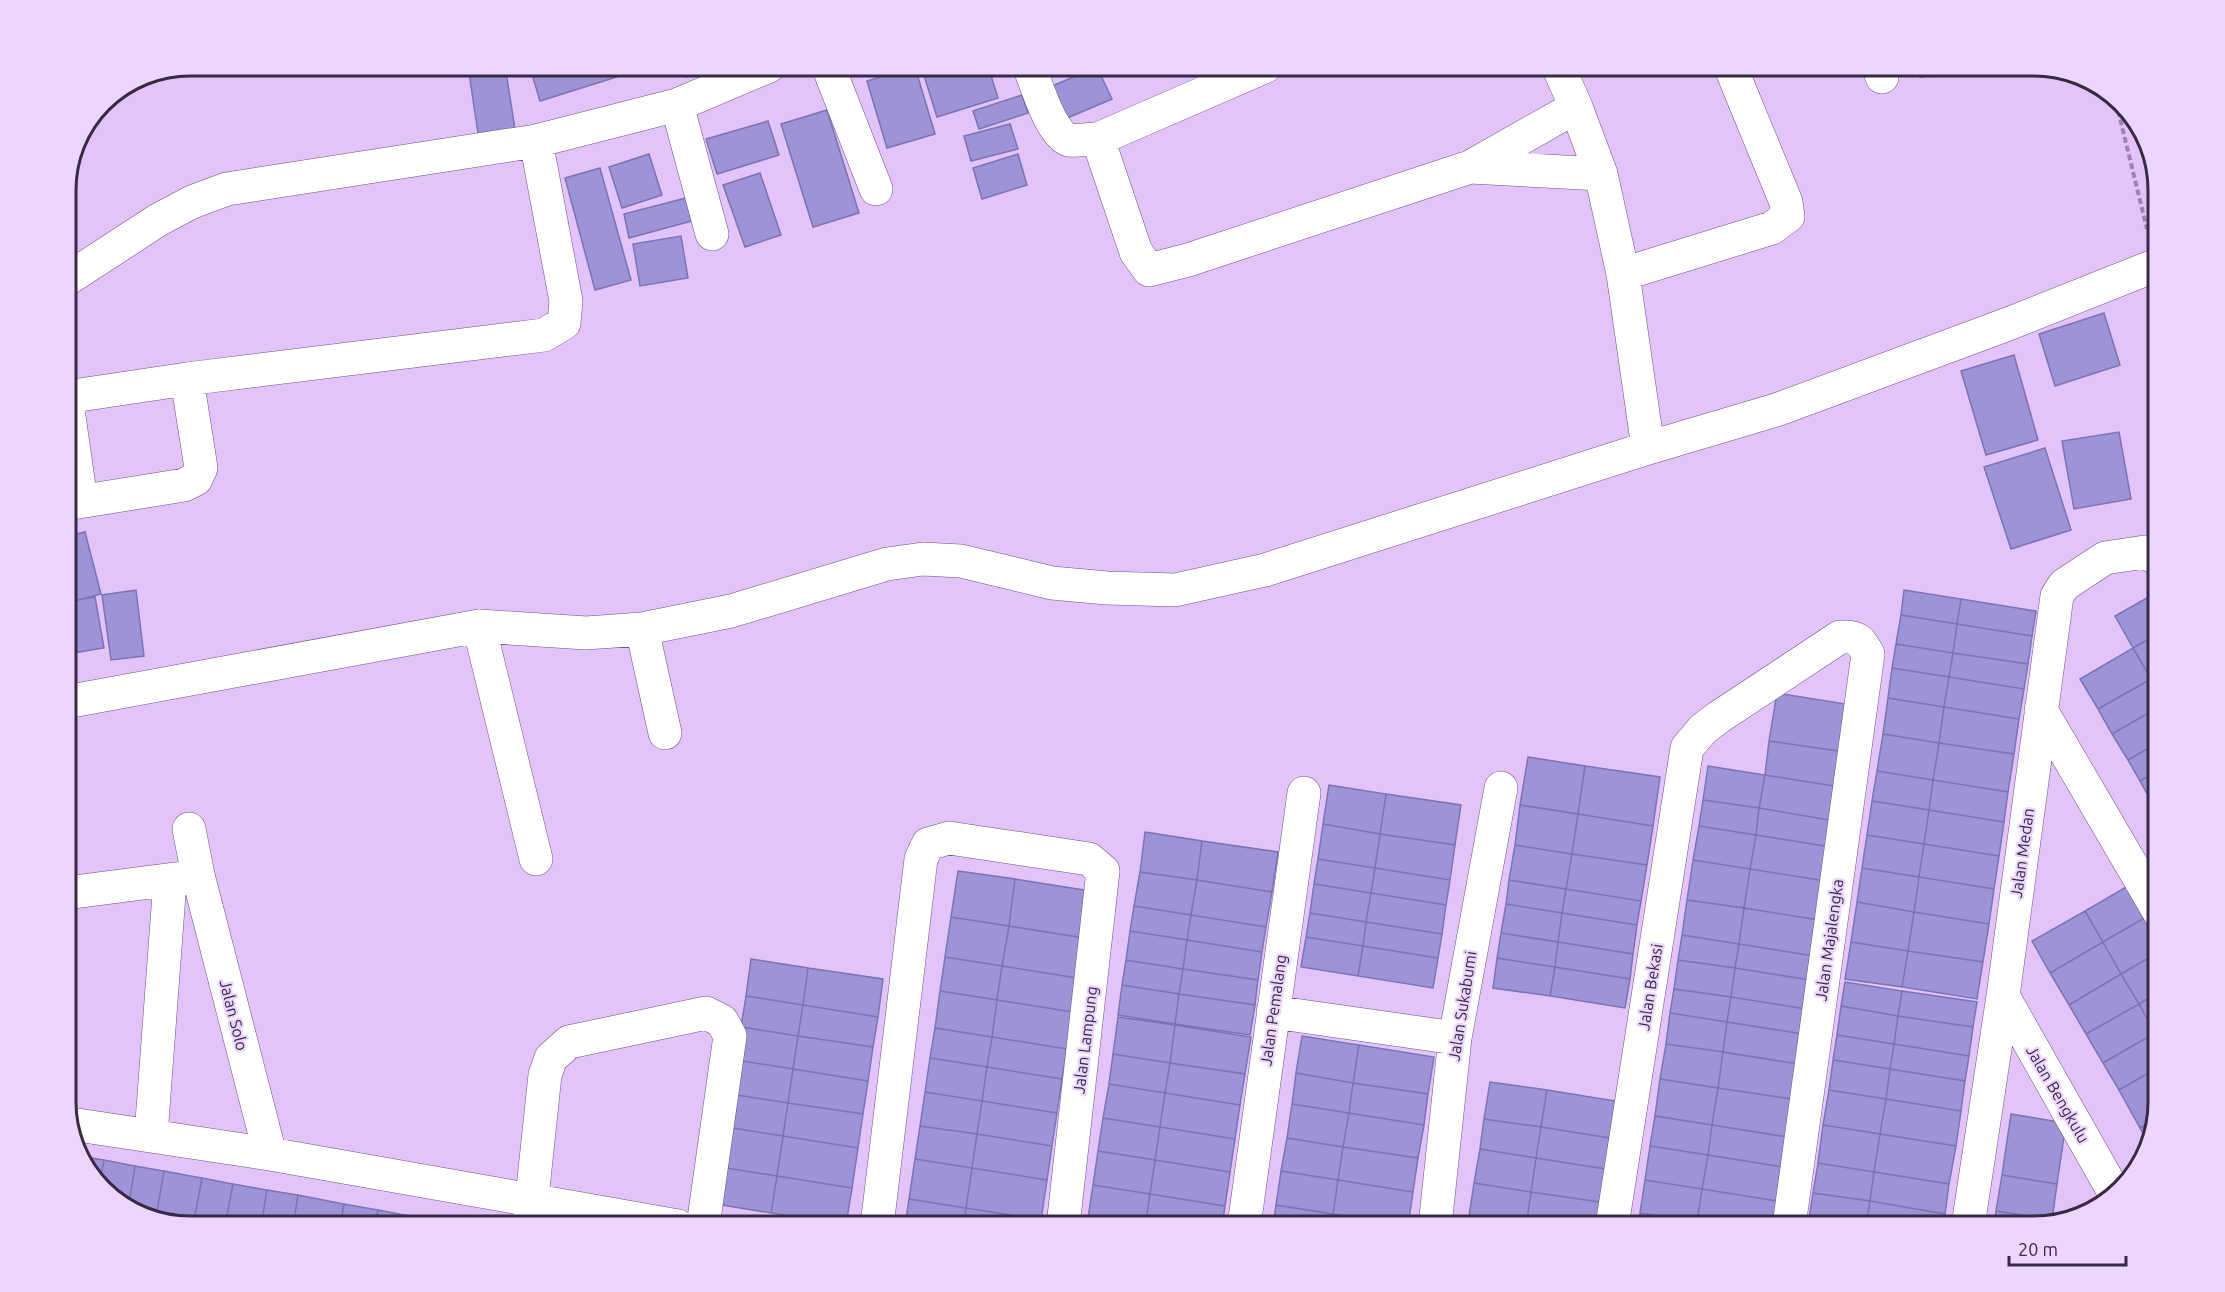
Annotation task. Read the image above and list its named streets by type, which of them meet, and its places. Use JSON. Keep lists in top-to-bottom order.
{
  "streets": {
    "street": [
      "Jalan Medan",
      "Jalan Majalengka",
      "Jalan Bekasi",
      "Jalan Sukabumi",
      "Jalan Pemalang",
      "Jalan Solo",
      "Jalan Lampung",
      "Jalan Bengkulu"
    ]
  },
  "crossings": [
    ["Jalan Medan", "Jalan Bengkulu"],
    ["Jalan Majalengka", "Jalan Bekasi"]
  ],
  "scale_bar": "20 m"
}
